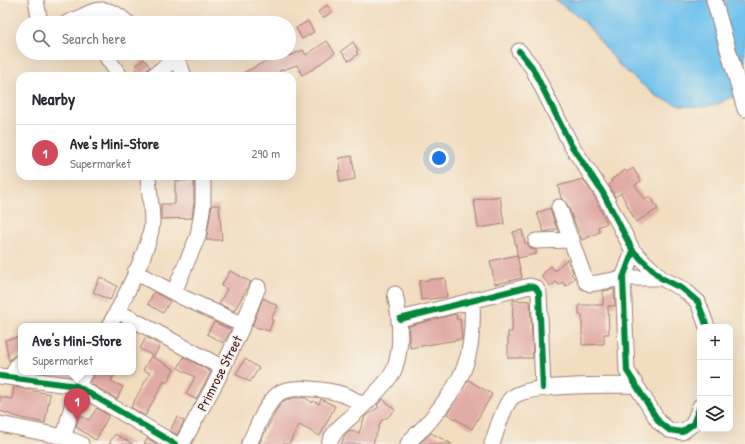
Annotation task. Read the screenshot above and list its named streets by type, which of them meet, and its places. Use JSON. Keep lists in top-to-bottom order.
{
  "streets": {
    "street": ["Primrose Street"]
  },
  "page": {
    "search": "Search here",
    "heading": "Nearby",
    "list": [
      {
        "mark": "1",
        "name": "Ave's Mini-Store",
        "note": "Supermarket",
        "value": "290 m"
      }
    ],
    "popup": ["Ave's Mini-Store", "Supermarket"],
    "map_buttons": ["+", "−"],
    "pins": "1"
  }
}
